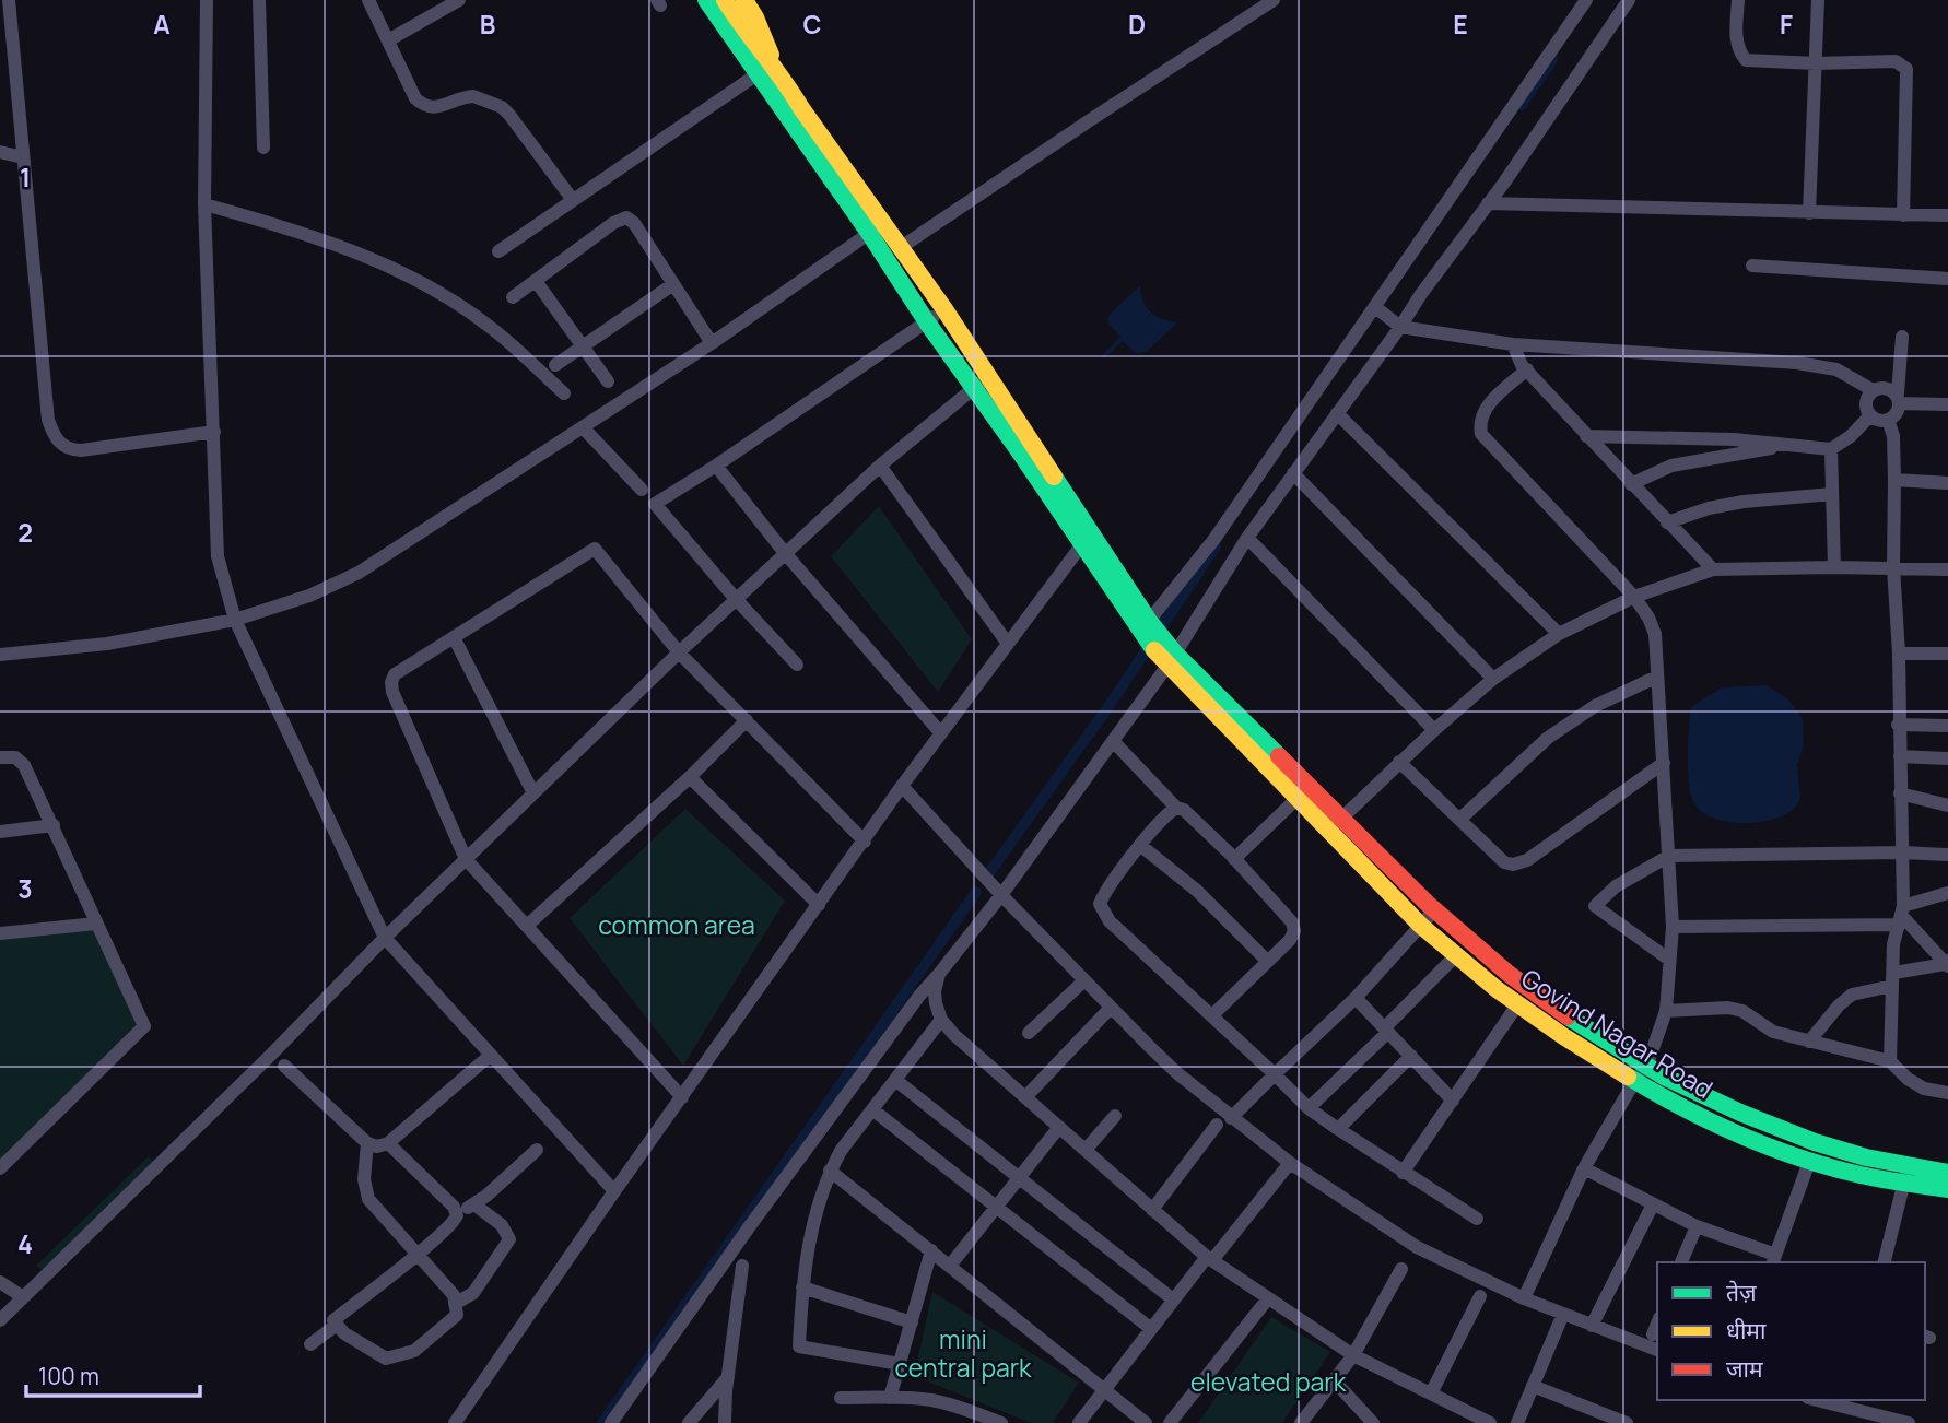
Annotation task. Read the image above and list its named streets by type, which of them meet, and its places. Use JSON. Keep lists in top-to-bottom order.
{
  "streets": {
    "main road": ["Govind Nagar Road"]
  },
  "parks": ["common area", "mini central park", "elevated park"],
  "legend": ["तेज़", "धीमा", "जाम"],
  "scale_bar": "100 m",
  "grid": {
    "columns": [
      "A",
      "B",
      "C",
      "D",
      "E",
      "F"
    ],
    "rows": [
      "1",
      "2",
      "3",
      "4"
    ]
  }
}
